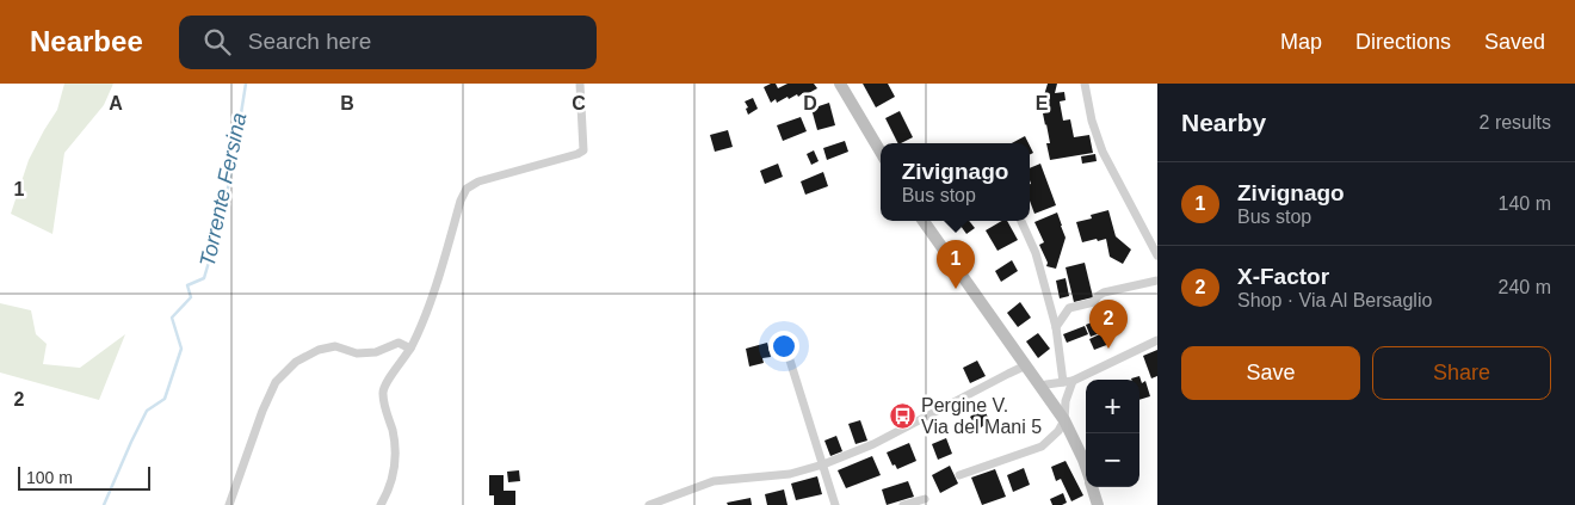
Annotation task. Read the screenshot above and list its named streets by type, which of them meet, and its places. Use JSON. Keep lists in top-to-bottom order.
{
  "water": ["Torrente Fersina"],
  "places": {
    "bus stop": ["Pergine V. Via del Mani 5"]
  },
  "scale_bar": "100 m",
  "page": {
    "header": "Nearbee",
    "search": "Search here",
    "nav": ["Map", "Directions", "Saved"],
    "heading": ["Nearby", "2 results"],
    "popup": ["Zivignago", "Bus stop"],
    "list": [
      {
        "mark": "1",
        "name": "Zivignago",
        "note": "Bus stop",
        "value": "140 m"
      },
      {
        "mark": "2",
        "name": "X-Factor",
        "note": "Shop · Via Al Bersaglio",
        "value": "240 m"
      }
    ],
    "pins": ["1", "2"],
    "buttons": ["Save", "Share"],
    "map_buttons": ["+", "−"],
    "scale": "100 m"
  },
  "grid": {
    "columns": [
      "A",
      "B",
      "C",
      "D",
      "E"
    ],
    "rows": ["1", "2"]
  }
}
